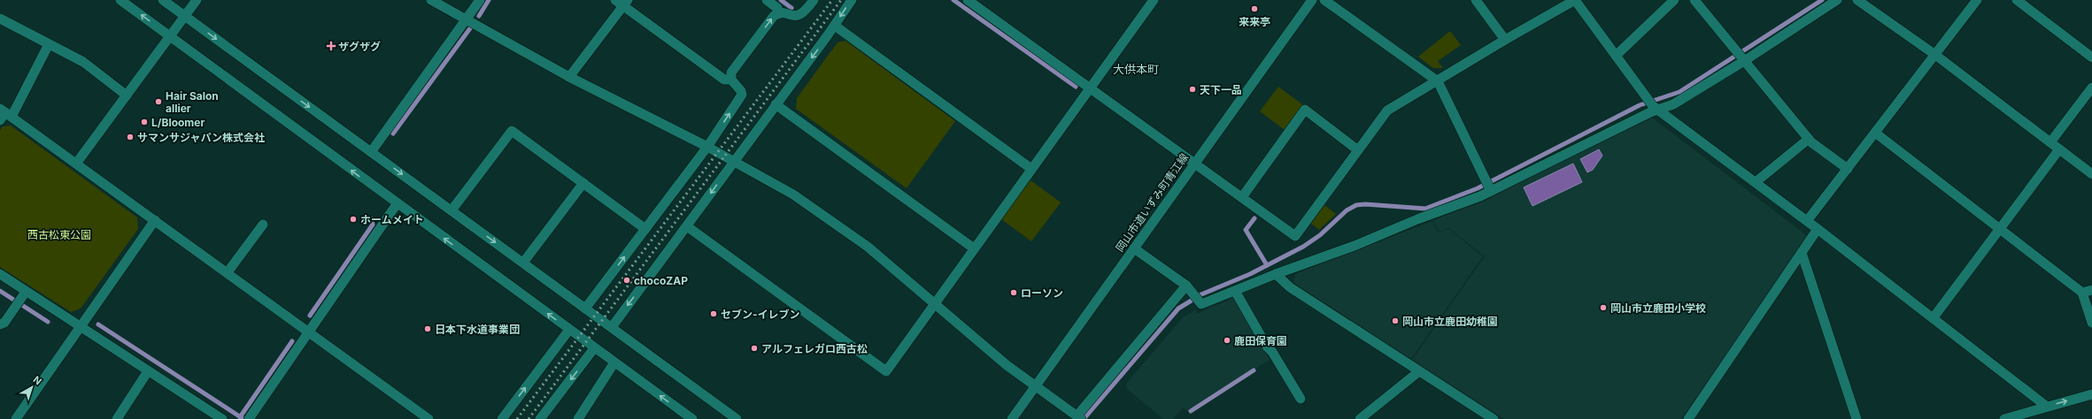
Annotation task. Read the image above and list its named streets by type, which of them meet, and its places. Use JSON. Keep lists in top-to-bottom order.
{
  "streets": {
    "street": ["岡山市道いずみ町青江線"]
  },
  "districts": ["大供本町"],
  "parks": ["西古松東公園"],
  "places": {
    "other": [
      "来来亭",
      "天下一品",
      "Hair Salon allier",
      "L/Bloomer",
      "サマンサジャパン株式会社",
      "ホームメイト",
      "chocoZAP",
      "ローソン",
      "岡山市立鹿田小学校",
      "セブン-イレブン",
      "岡山市立鹿田幼稚園",
      "日本下水道事業団",
      "鹿田保育園",
      "アルフェレガロ西古松"
    ],
    "health": ["ザグザグ"]
  },
  "north": "top right"
}
